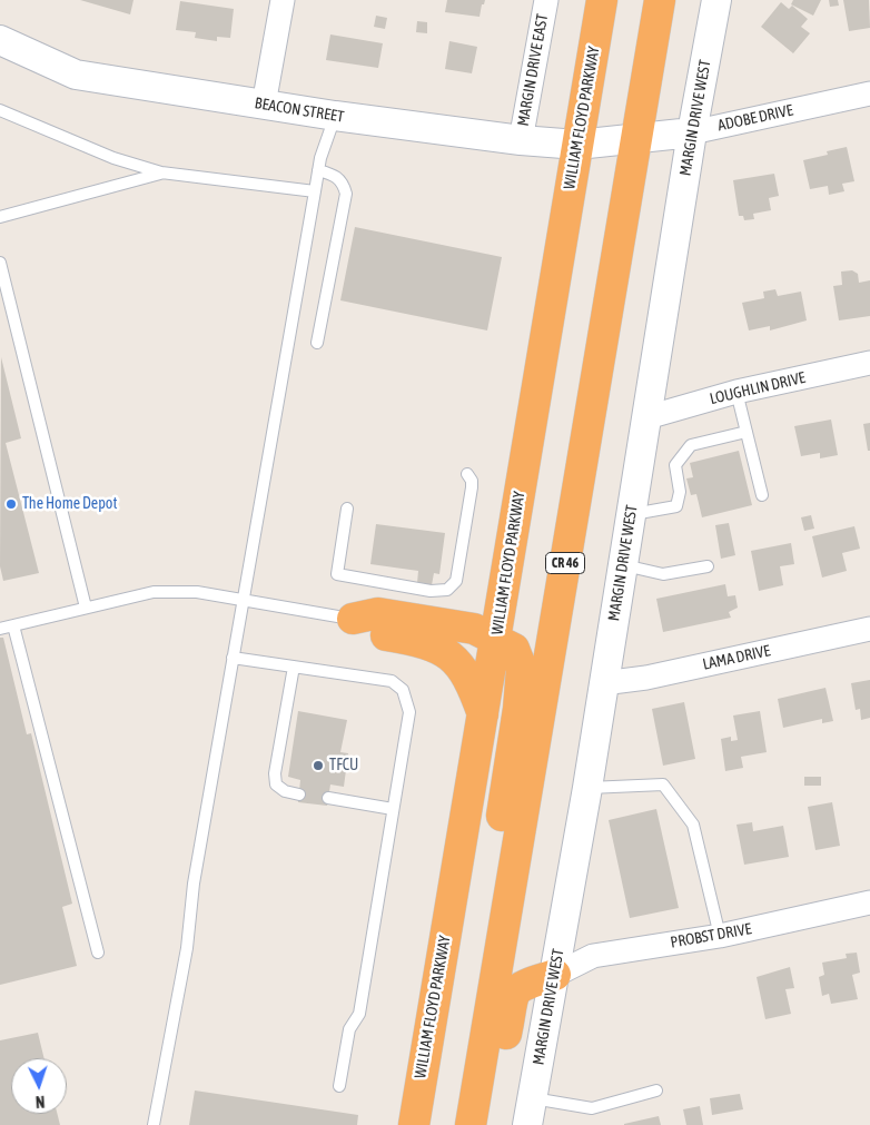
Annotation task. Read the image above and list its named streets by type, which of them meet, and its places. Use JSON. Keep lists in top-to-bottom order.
{
  "streets": {
    "highway": ["WILLIAM FLOYD PARKWAY", "CR 46"],
    "street": [
      "MARGIN DRIVE EAST",
      "BEACON STREET",
      "MARGIN DRIVE WEST",
      "ADOBE DRIVE",
      "LOUGHLIN DRIVE",
      "LAMA DRIVE",
      "PROBST DRIVE"
    ]
  },
  "crossings": [
    ["MARGIN DRIVE EAST", "BEACON STREET"],
    ["BEACON STREET", "WILLIAM FLOYD PARKWAY"],
    ["BEACON STREET", "ADOBE DRIVE"],
    ["WILLIAM FLOYD PARKWAY", "ADOBE DRIVE"],
    ["MARGIN DRIVE WEST", "ADOBE DRIVE"],
    ["MARGIN DRIVE WEST", "LOUGHLIN DRIVE"],
    ["MARGIN DRIVE WEST", "LAMA DRIVE"],
    ["MARGIN DRIVE WEST", "PROBST DRIVE"]
  ],
  "places": ["The Home Depot", "TFCU"],
  "north": "bottom"
}
